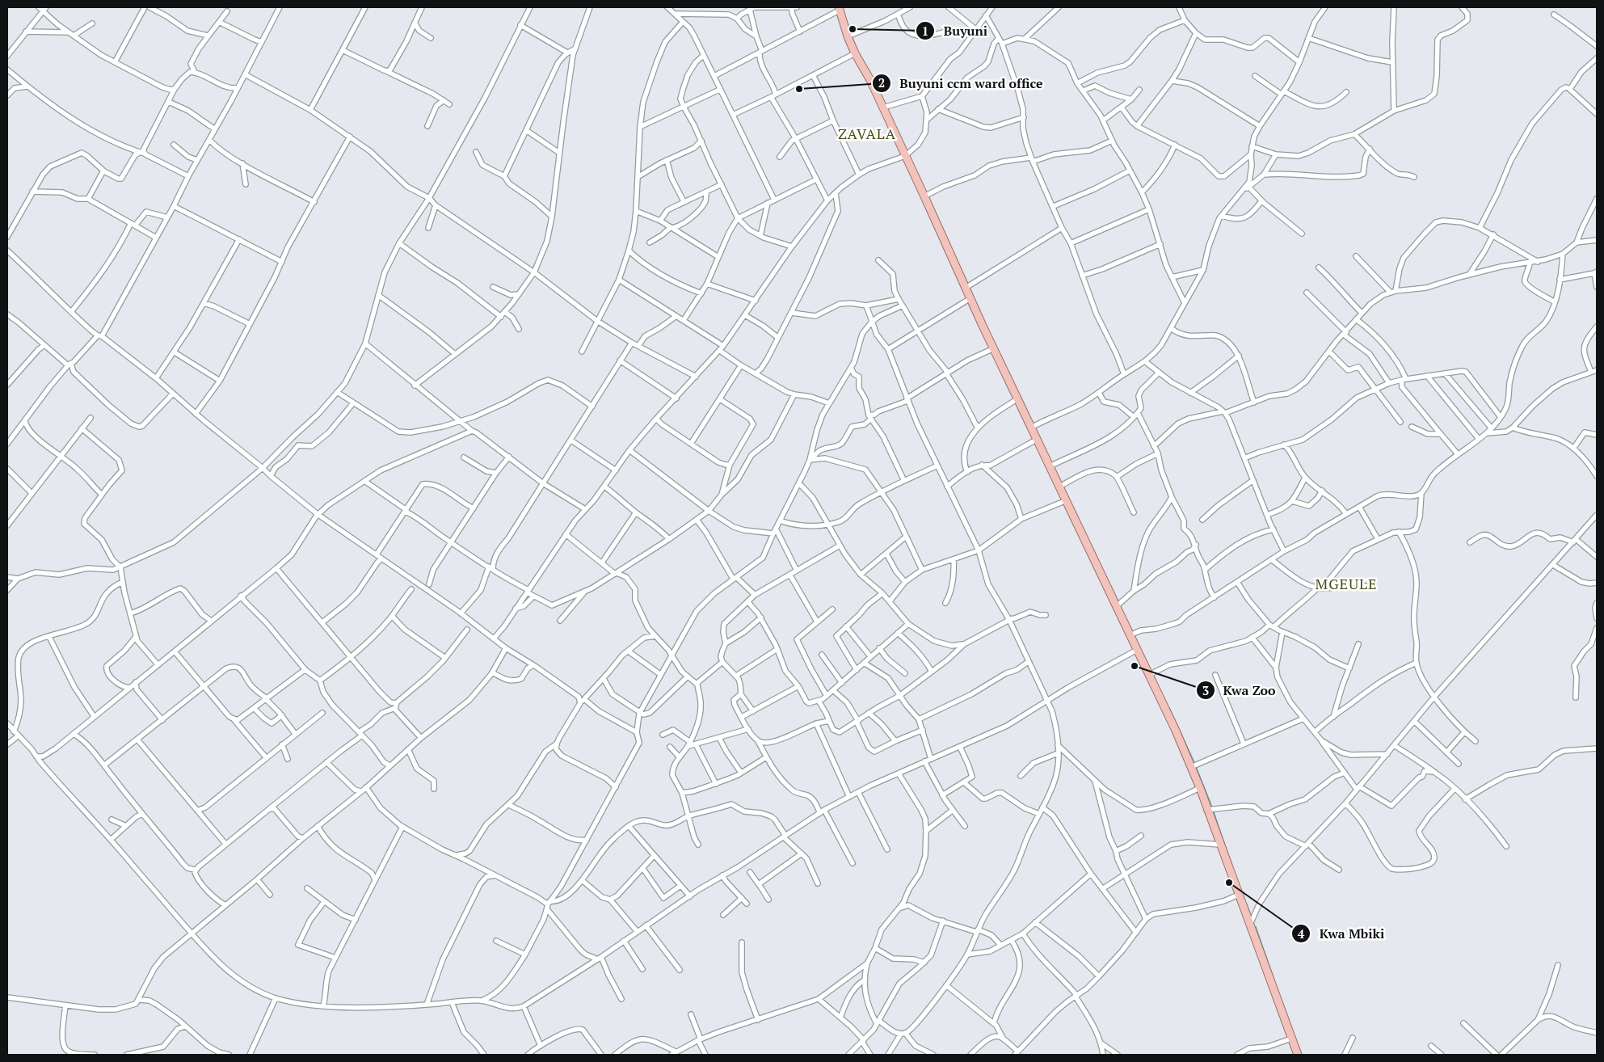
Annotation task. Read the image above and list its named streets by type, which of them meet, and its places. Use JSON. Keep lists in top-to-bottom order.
{
  "districts": ["ZAVALA", "MGEULE"],
  "places": [
    "Buyuni",
    "Buyuni ccm ward office",
    "Kwa Zoo",
    "Kwa Mbiki"
  ]
}
